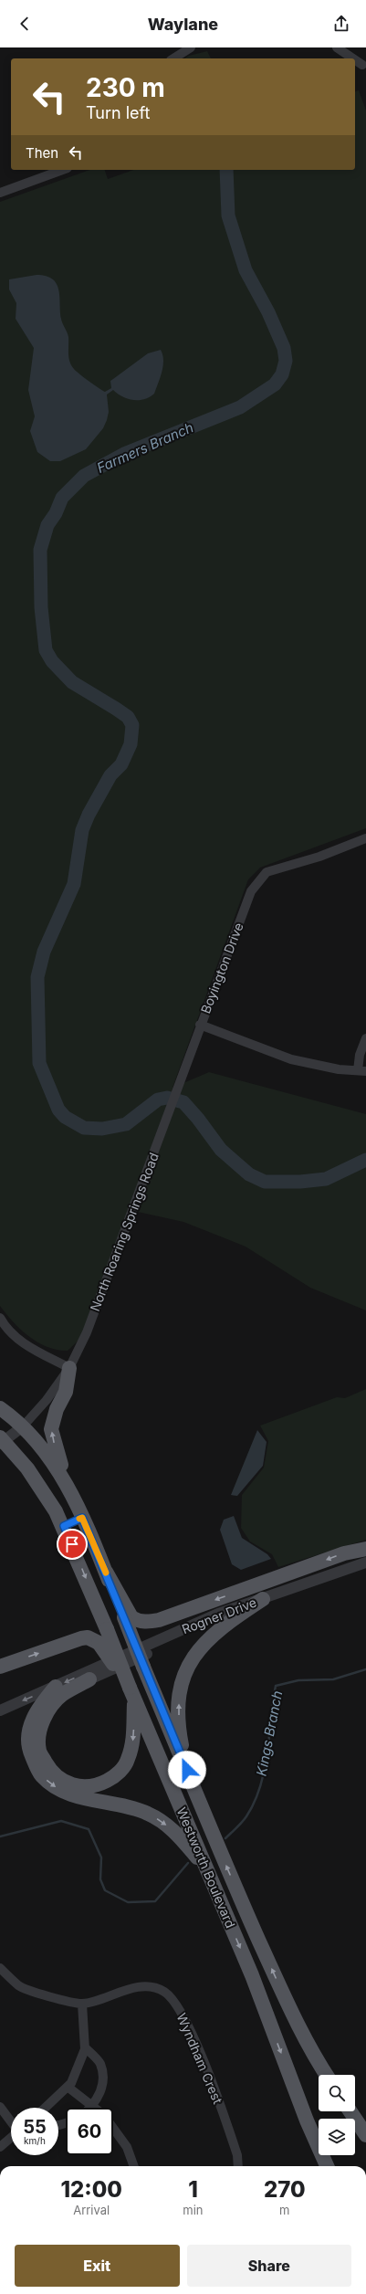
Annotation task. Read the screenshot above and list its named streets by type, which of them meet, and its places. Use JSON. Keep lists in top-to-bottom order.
{
  "streets": {
    "main road": ["Westworth Boulevard"],
    "street": [
      "Boyington Drive",
      "North Roaring Springs Road",
      "Rogner Drive",
      "Wyndham Crest"
    ]
  },
  "crossings": [
    ["Boyington Drive", "North Roaring Springs Road"],
    ["North Roaring Springs Road", "Westworth Boulevard"]
  ],
  "water": ["Farmers Branch", "Kings Branch"],
  "page": {
    "header": "Waylane",
    "turn": ["230 m", "Turn left"],
    "then": "Then",
    "speed": "55 km/h",
    "limit": "60",
    "eta": [
      "12:00",
      "Arrival",
      "1",
      "min",
      "270",
      "m"
    ],
    "buttons": ["Exit", "Share"]
  }
}
